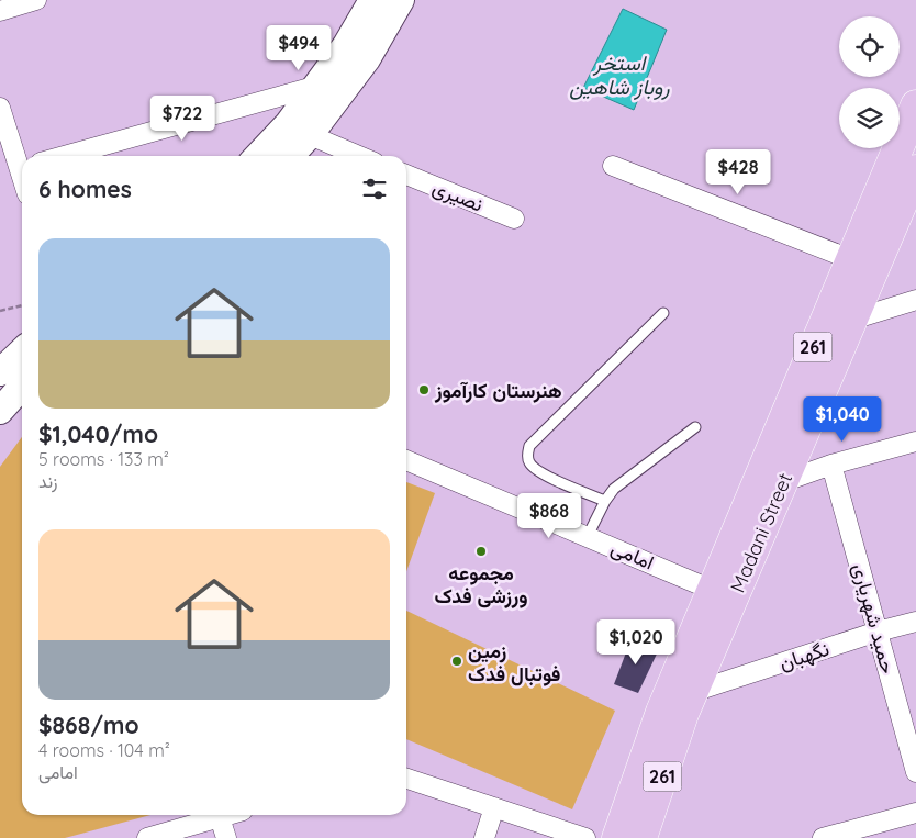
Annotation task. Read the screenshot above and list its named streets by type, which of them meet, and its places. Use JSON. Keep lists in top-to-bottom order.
{
  "streets": {
    "main road": ["261", "Madani Street"],
    "street": [
      "نصیری",
      "امامی",
      "حمید شهریاری",
      "نگهبان"
    ]
  },
  "crossings": [
    ["261", "Madani Street"],
    ["261", "امامی"],
    ["Madani Street", "امامی"],
    ["Madani Street", "نگهبان"],
    ["حمید شهریاری", "نگهبان"]
  ],
  "water": ["استخر روباز شاهین"],
  "places": ["هنرستان کارآموز", "مجموعه ورزشی فدک", "زمین فوتبال فدک"],
  "page": {
    "price": [
      "$494",
      "$722",
      "$428",
      "$1,040",
      "$868",
      "$1,020"
    ],
    "heading": "6 homes",
    "list": [
      {
        "name": "$1,040/mo",
        "note": "5 rooms · 133 m² · زند"
      },
      {
        "name": "$868/mo",
        "note": "4 rooms · 104 m² · امامی"
      }
    ]
  }
}
